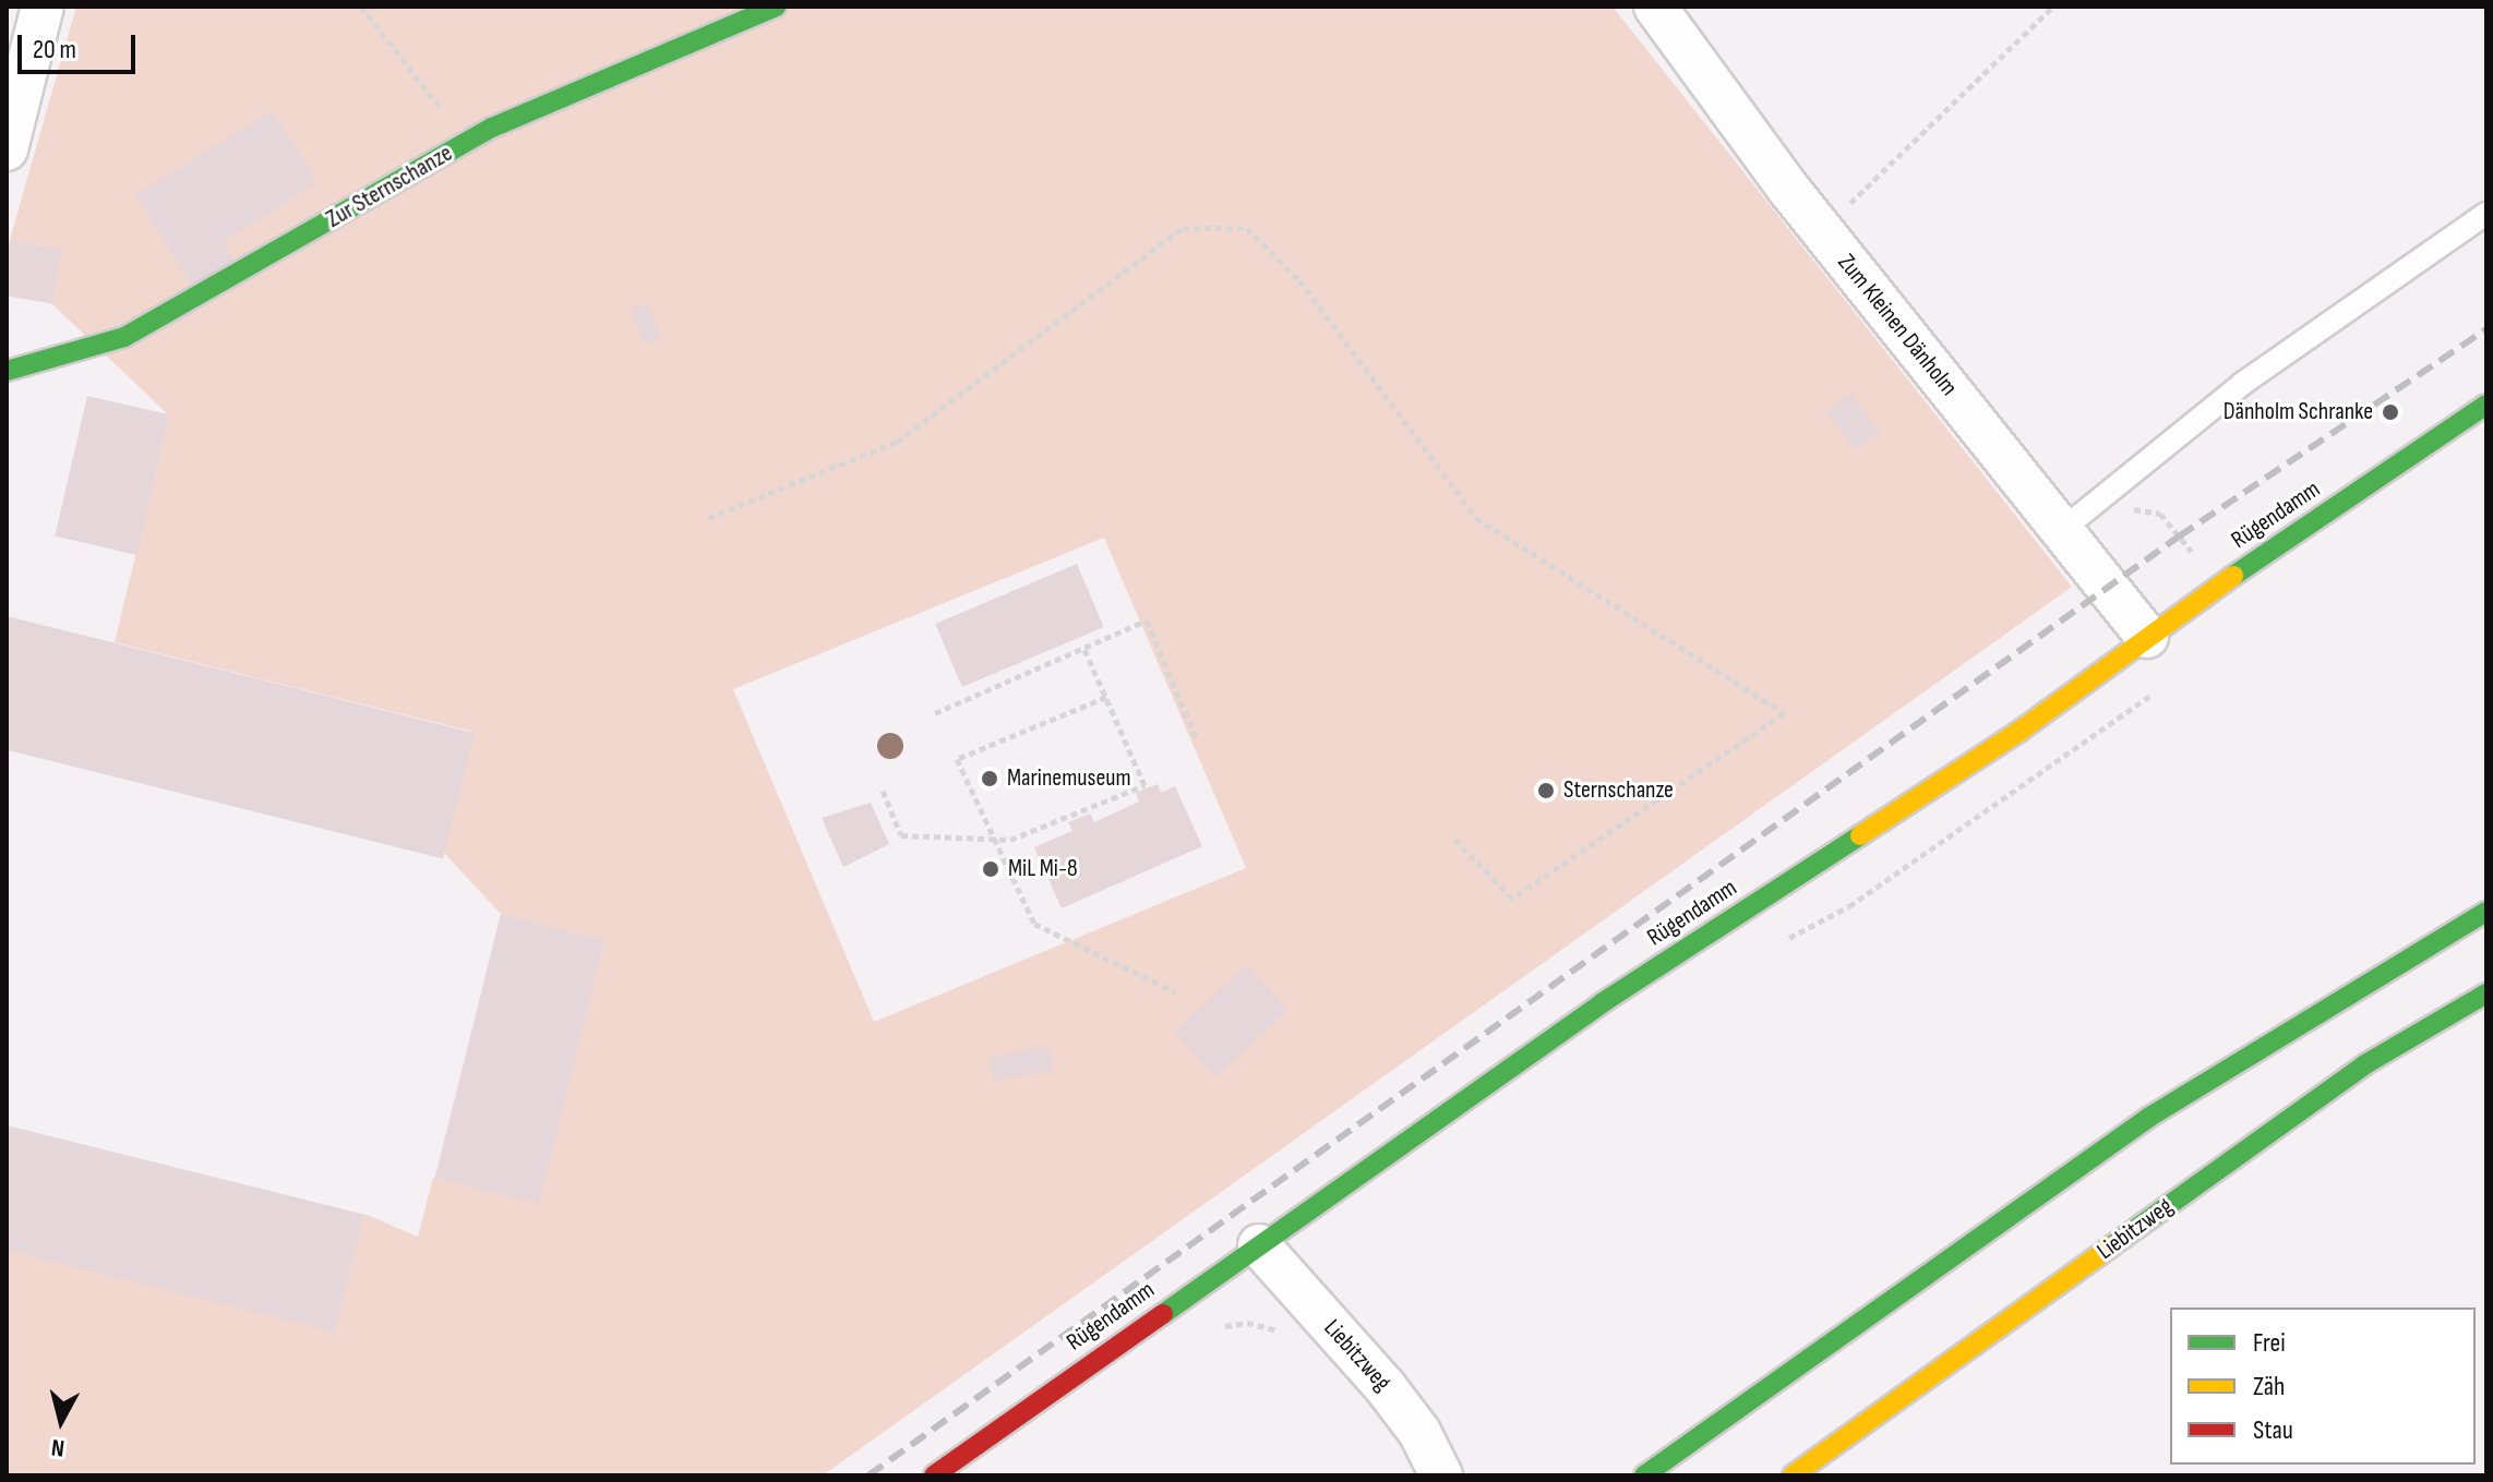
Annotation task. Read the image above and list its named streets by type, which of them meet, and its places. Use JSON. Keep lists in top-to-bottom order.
{
  "streets": {
    "main road": ["Zur Sternschanze", "Rügendamm", "Liebitzweg"],
    "street": ["Zum Kleinen Dänholm"]
  },
  "crossings": [
    ["Zum Kleinen Dänholm", "Rügendamm"],
    ["Rügendamm", "Liebitzweg"]
  ],
  "places": [
    "Dänholm Schranke",
    "Marinemuseum",
    "Sternschanze",
    "MiL Mi-8"
  ],
  "legend": ["Frei", "Zäh", "Stau"],
  "scale_bar": "20 m",
  "north": "bottom"
}
